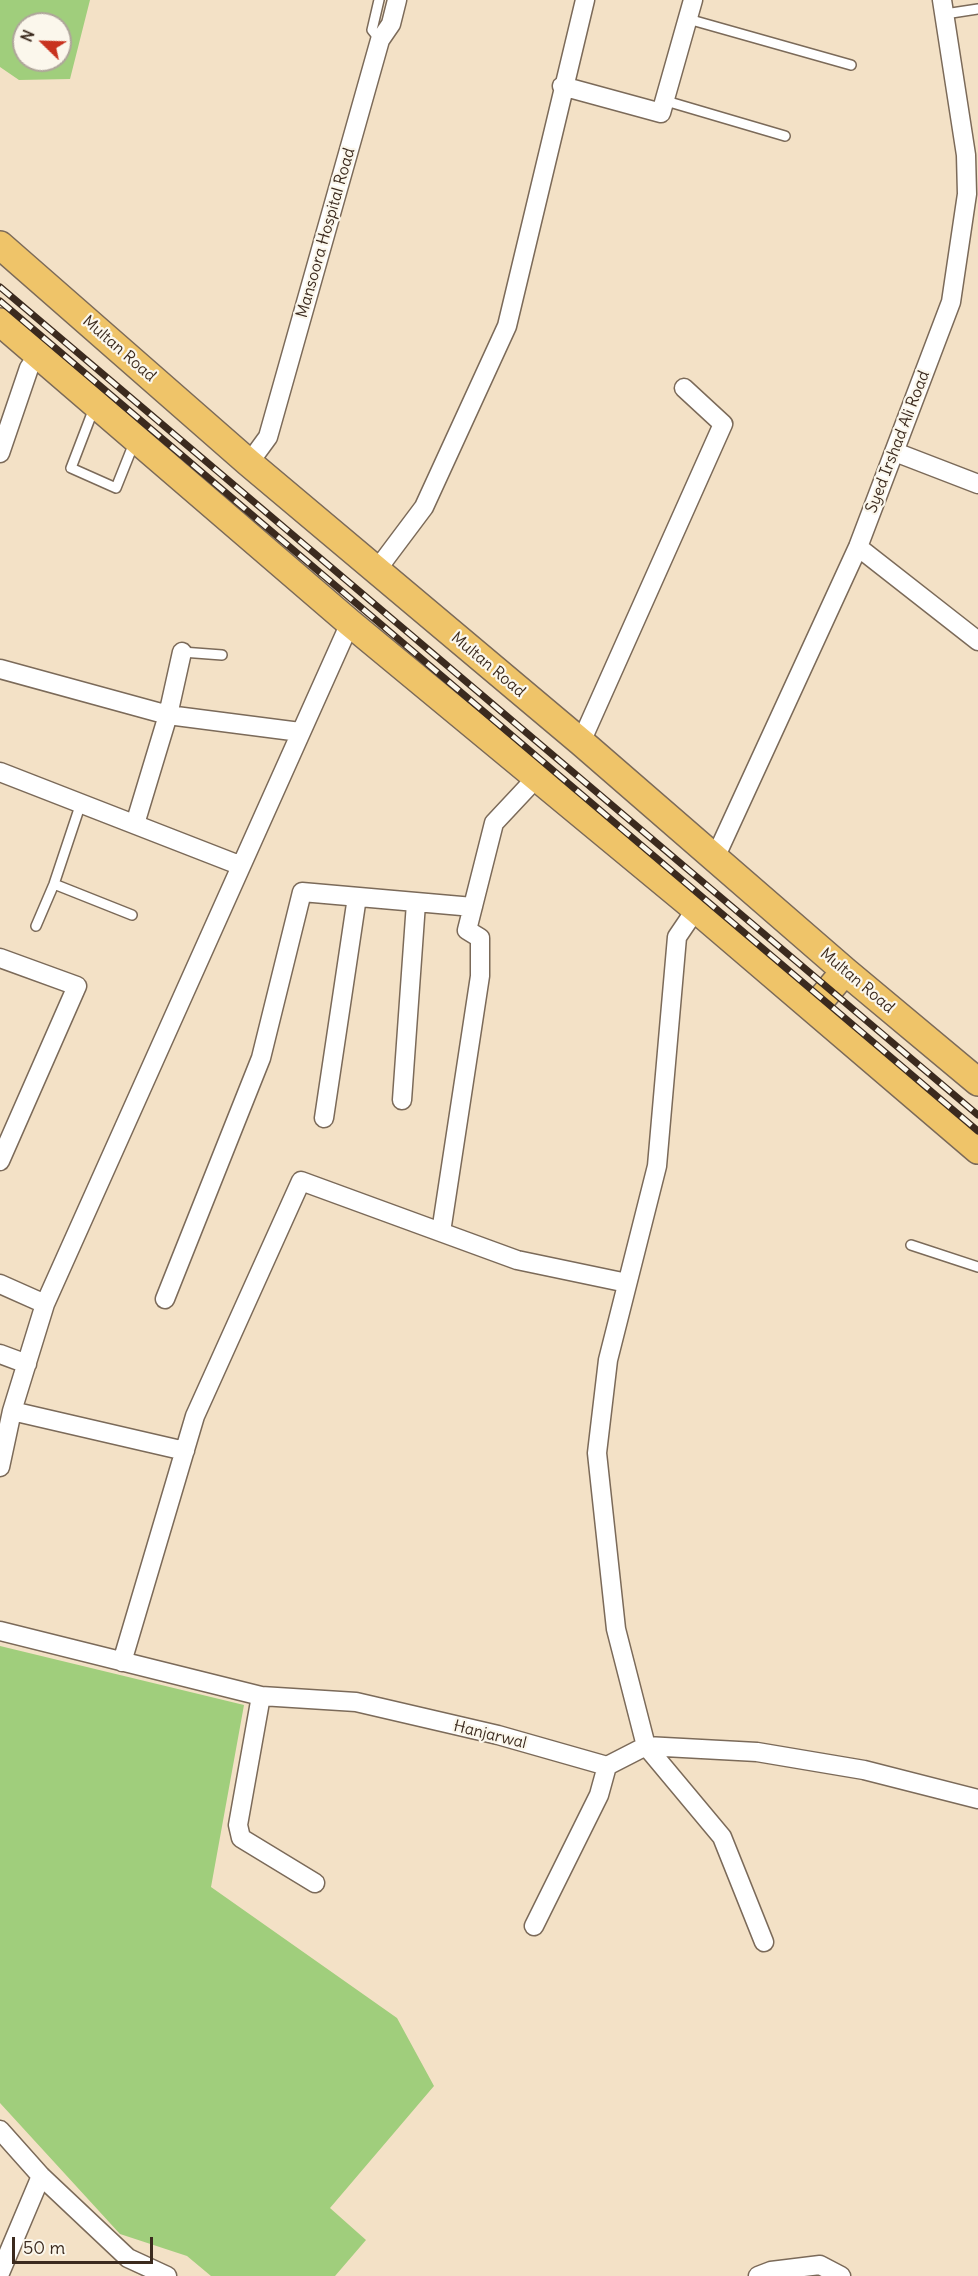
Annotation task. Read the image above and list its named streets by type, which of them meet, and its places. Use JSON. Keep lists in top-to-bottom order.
{
  "streets": {
    "main road": ["Multan Road"],
    "street": ["Mansoora Hospital Road", "Syed Irshad Ali Road", "Hanjarwal"]
  },
  "crossings": [
    ["Mansoora Hospital Road", "Multan Road"],
    ["Multan Road", "Syed Irshad Ali Road"]
  ],
  "scale_bar": "50 m",
  "north": "top left"
}
